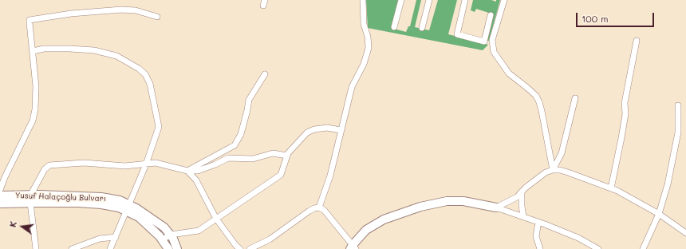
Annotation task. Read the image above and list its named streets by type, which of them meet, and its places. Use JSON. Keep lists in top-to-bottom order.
{
  "streets": {
    "street": ["Yusuf Halaçoğlu Bulvarı"]
  },
  "scale_bar": "100 m",
  "north": "left"
}
